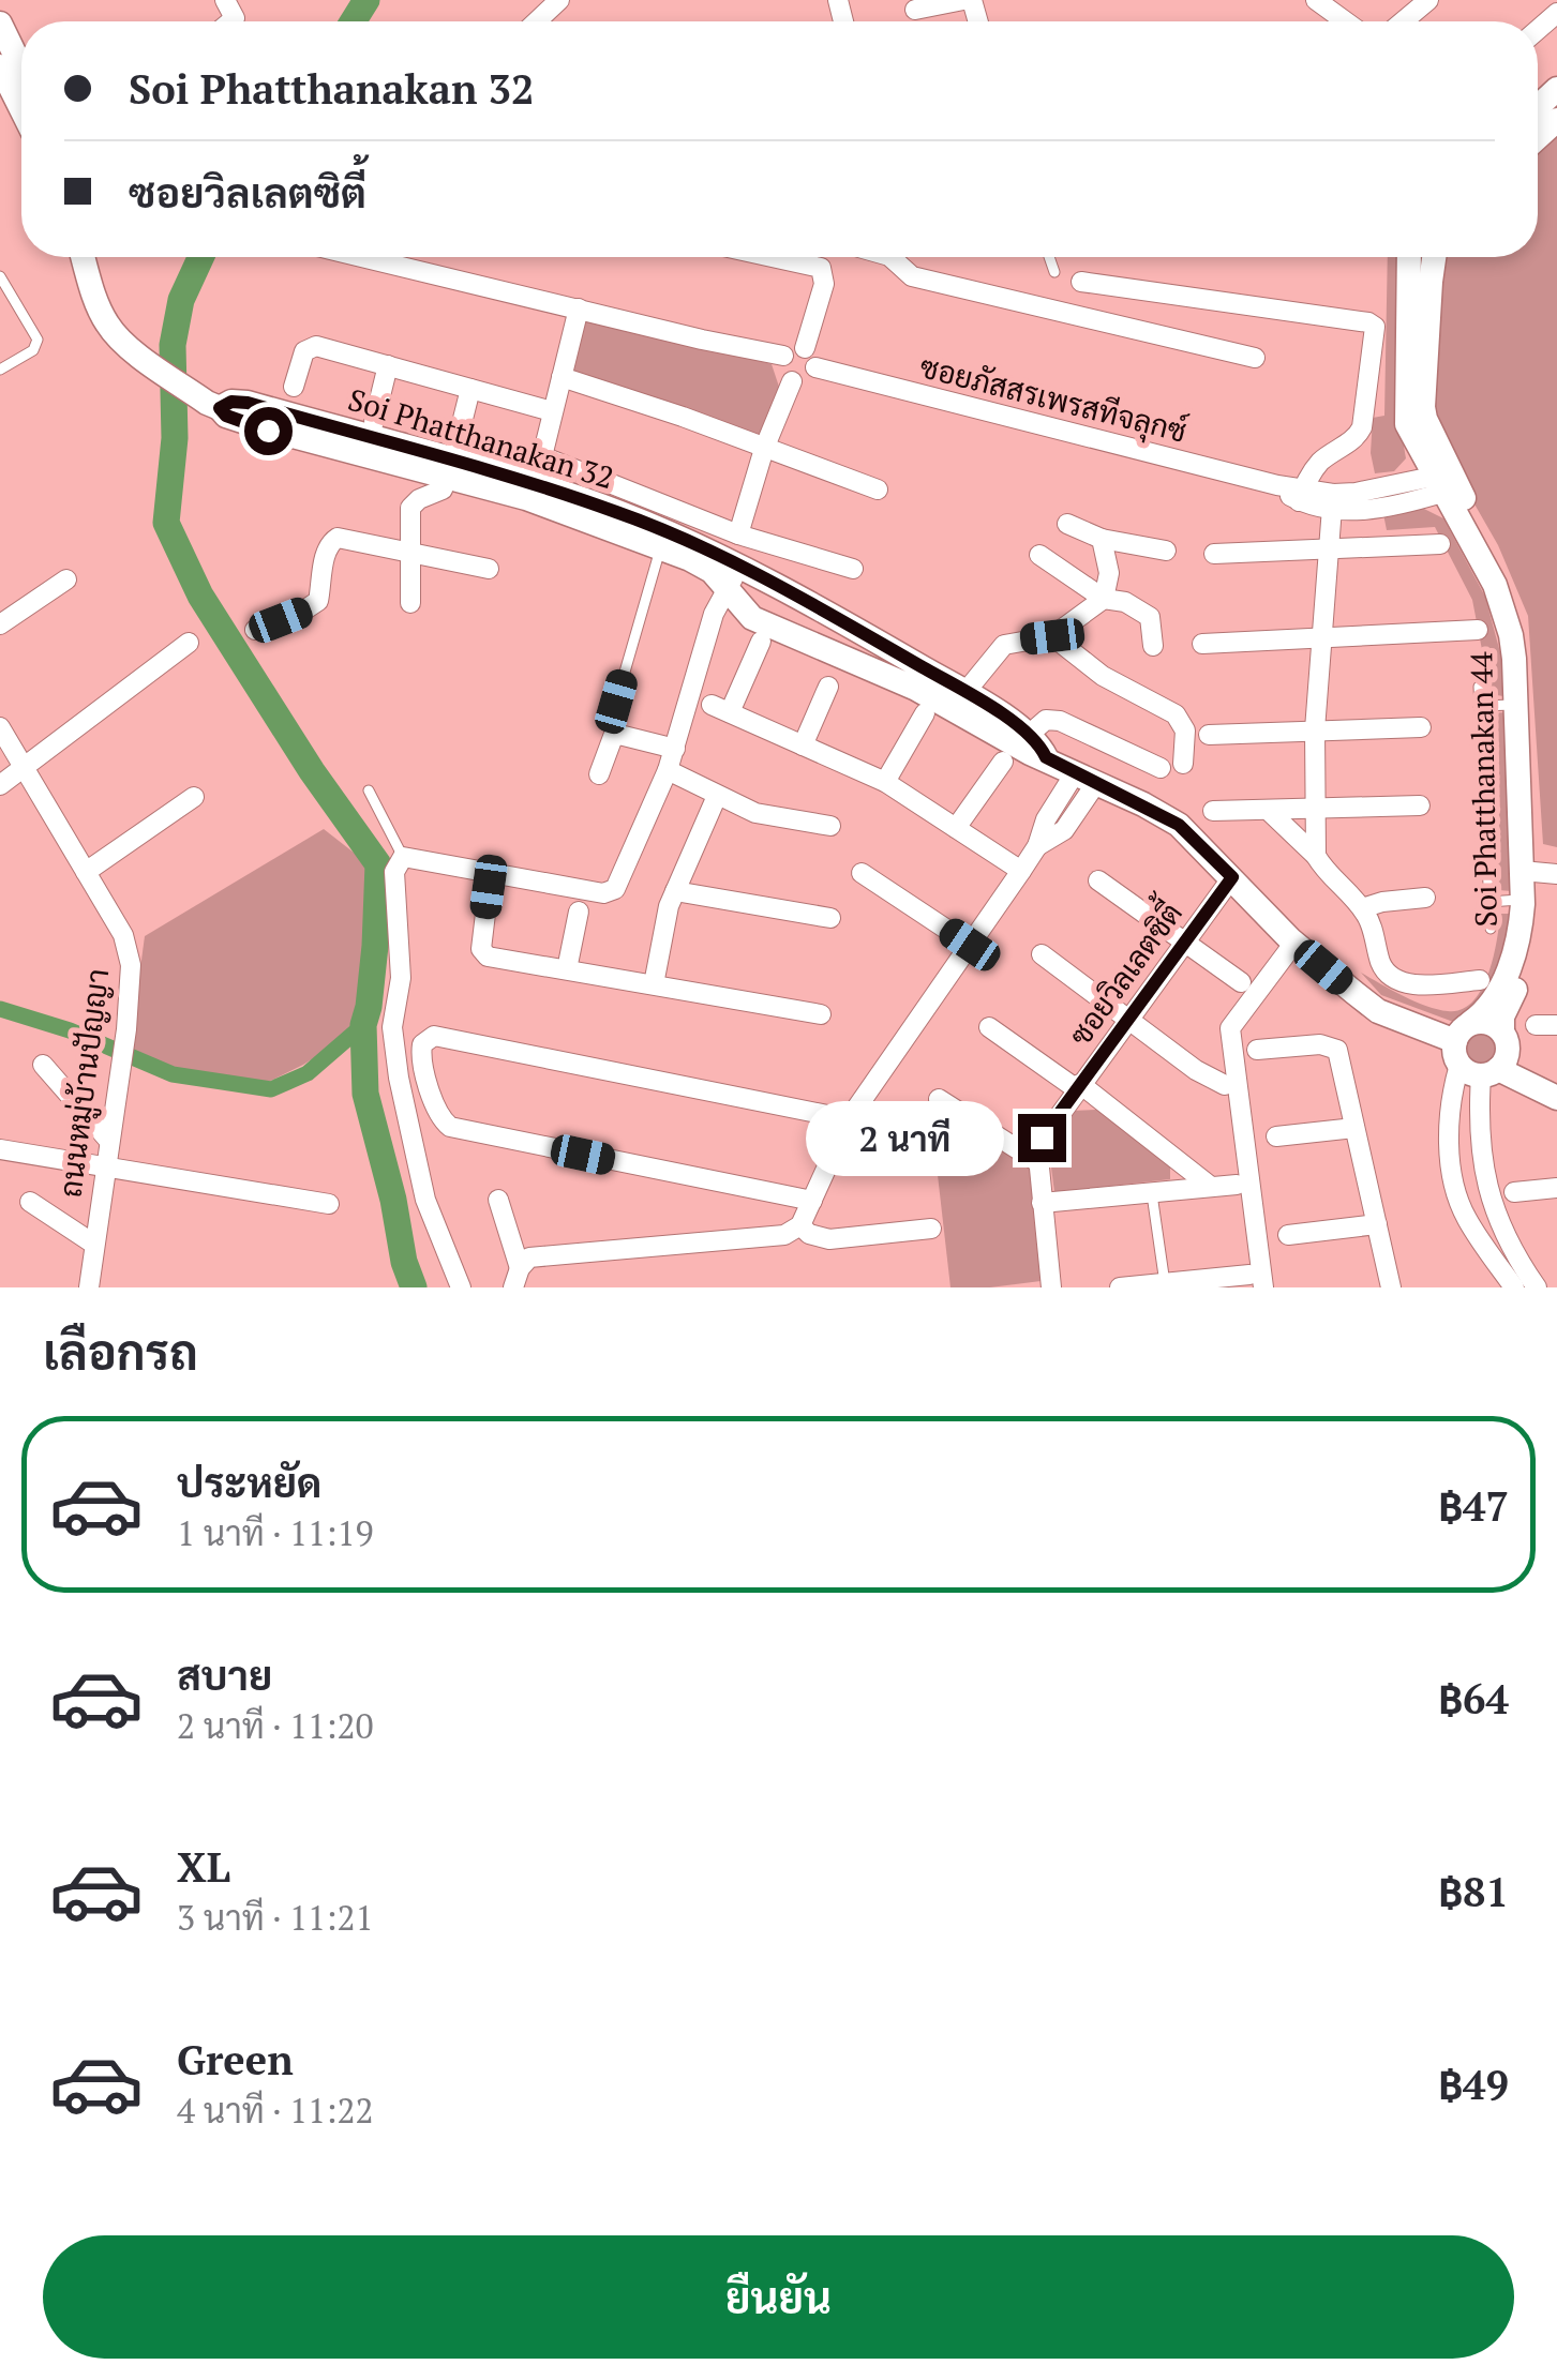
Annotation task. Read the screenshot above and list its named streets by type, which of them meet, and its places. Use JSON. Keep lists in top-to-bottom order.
{
  "streets": {
    "street": [
      "ซอยภัสสรเพรสทีจลุกซ์",
      "Soi Phatthanakan 32",
      "Soi Phatthanakan 44",
      "ซอยวิลเลตซิตี้",
      "ถนนหมู่บ้านปัญญา"
    ]
  },
  "crossings": [
    ["ซอยภัสสรเพรสทีจลุกซ์", "Soi Phatthanakan 44"],
    ["Soi Phatthanakan 32", "Soi Phatthanakan 44"],
    ["Soi Phatthanakan 32", "ซอยวิลเลตซิตี้"]
  ],
  "page": {
    "banner": ["Soi Phatthanakan 32", "ซอยวิลเลตซิตี้"],
    "bubble": "2 นาที",
    "heading": "เลือกรถ",
    "list": [
      {
        "name": "ประหยัด",
        "note": "1 นาที · 11:19",
        "value": "฿47"
      },
      {
        "name": "สบาย",
        "note": "2 นาที · 11:20",
        "value": "฿64"
      },
      {
        "name": "XL",
        "note": "3 นาที · 11:21",
        "value": "฿81"
      },
      {
        "name": "Green",
        "note": "4 นาที · 11:22",
        "value": "฿49"
      }
    ],
    "buttons": "ยืนยัน"
  }
}
